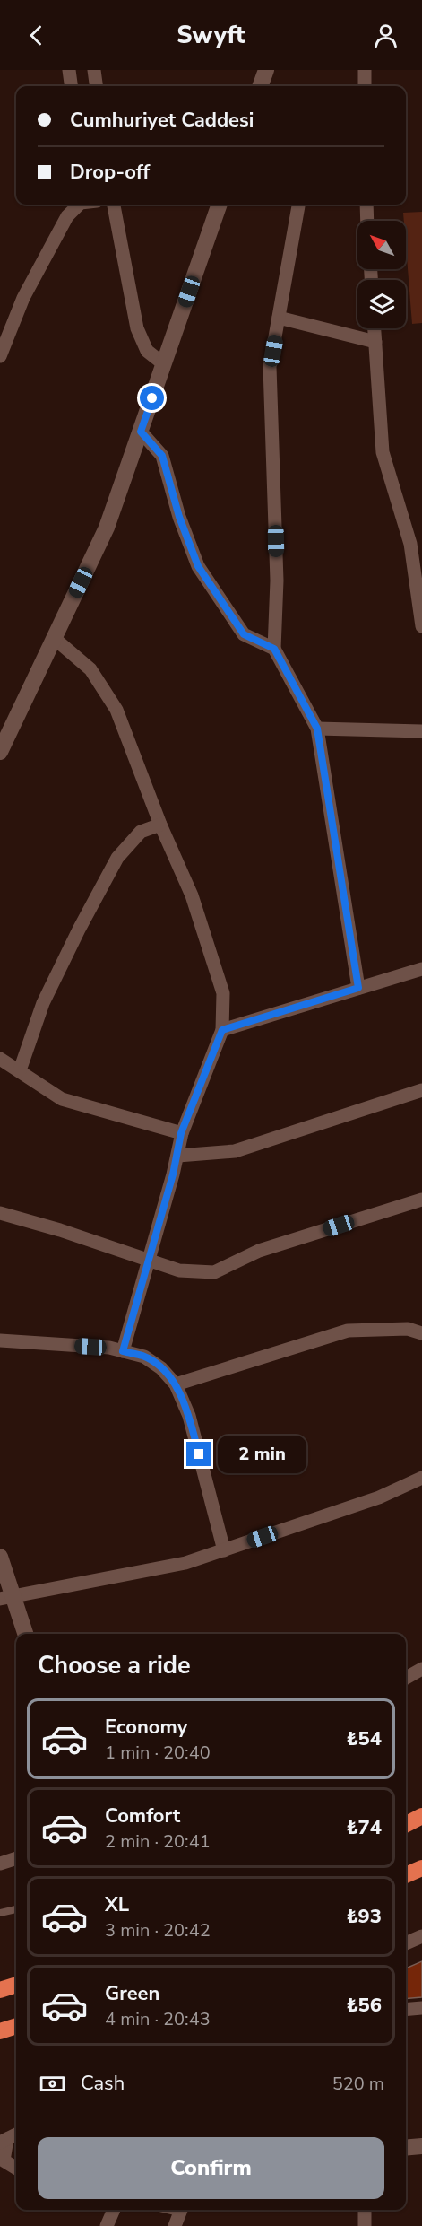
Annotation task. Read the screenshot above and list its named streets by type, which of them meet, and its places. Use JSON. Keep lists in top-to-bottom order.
{
  "north": "top left",
  "page": {
    "header": "Swyft",
    "banner": ["Cumhuriyet Caddesi", "Drop-off"],
    "bubble": "2 min",
    "heading": "Choose a ride",
    "list": [
      {
        "name": "Economy",
        "note": "1 min · 20:40",
        "value": "₺54"
      },
      {
        "name": "Comfort",
        "note": "2 min · 20:41",
        "value": "₺74"
      },
      {
        "name": "XL",
        "note": "3 min · 20:42",
        "value": "₺93"
      },
      {
        "name": "Green",
        "note": "4 min · 20:43",
        "value": "₺56"
      }
    ],
    "pay": ["Cash", "520 m"],
    "buttons": "Confirm"
  }
}
